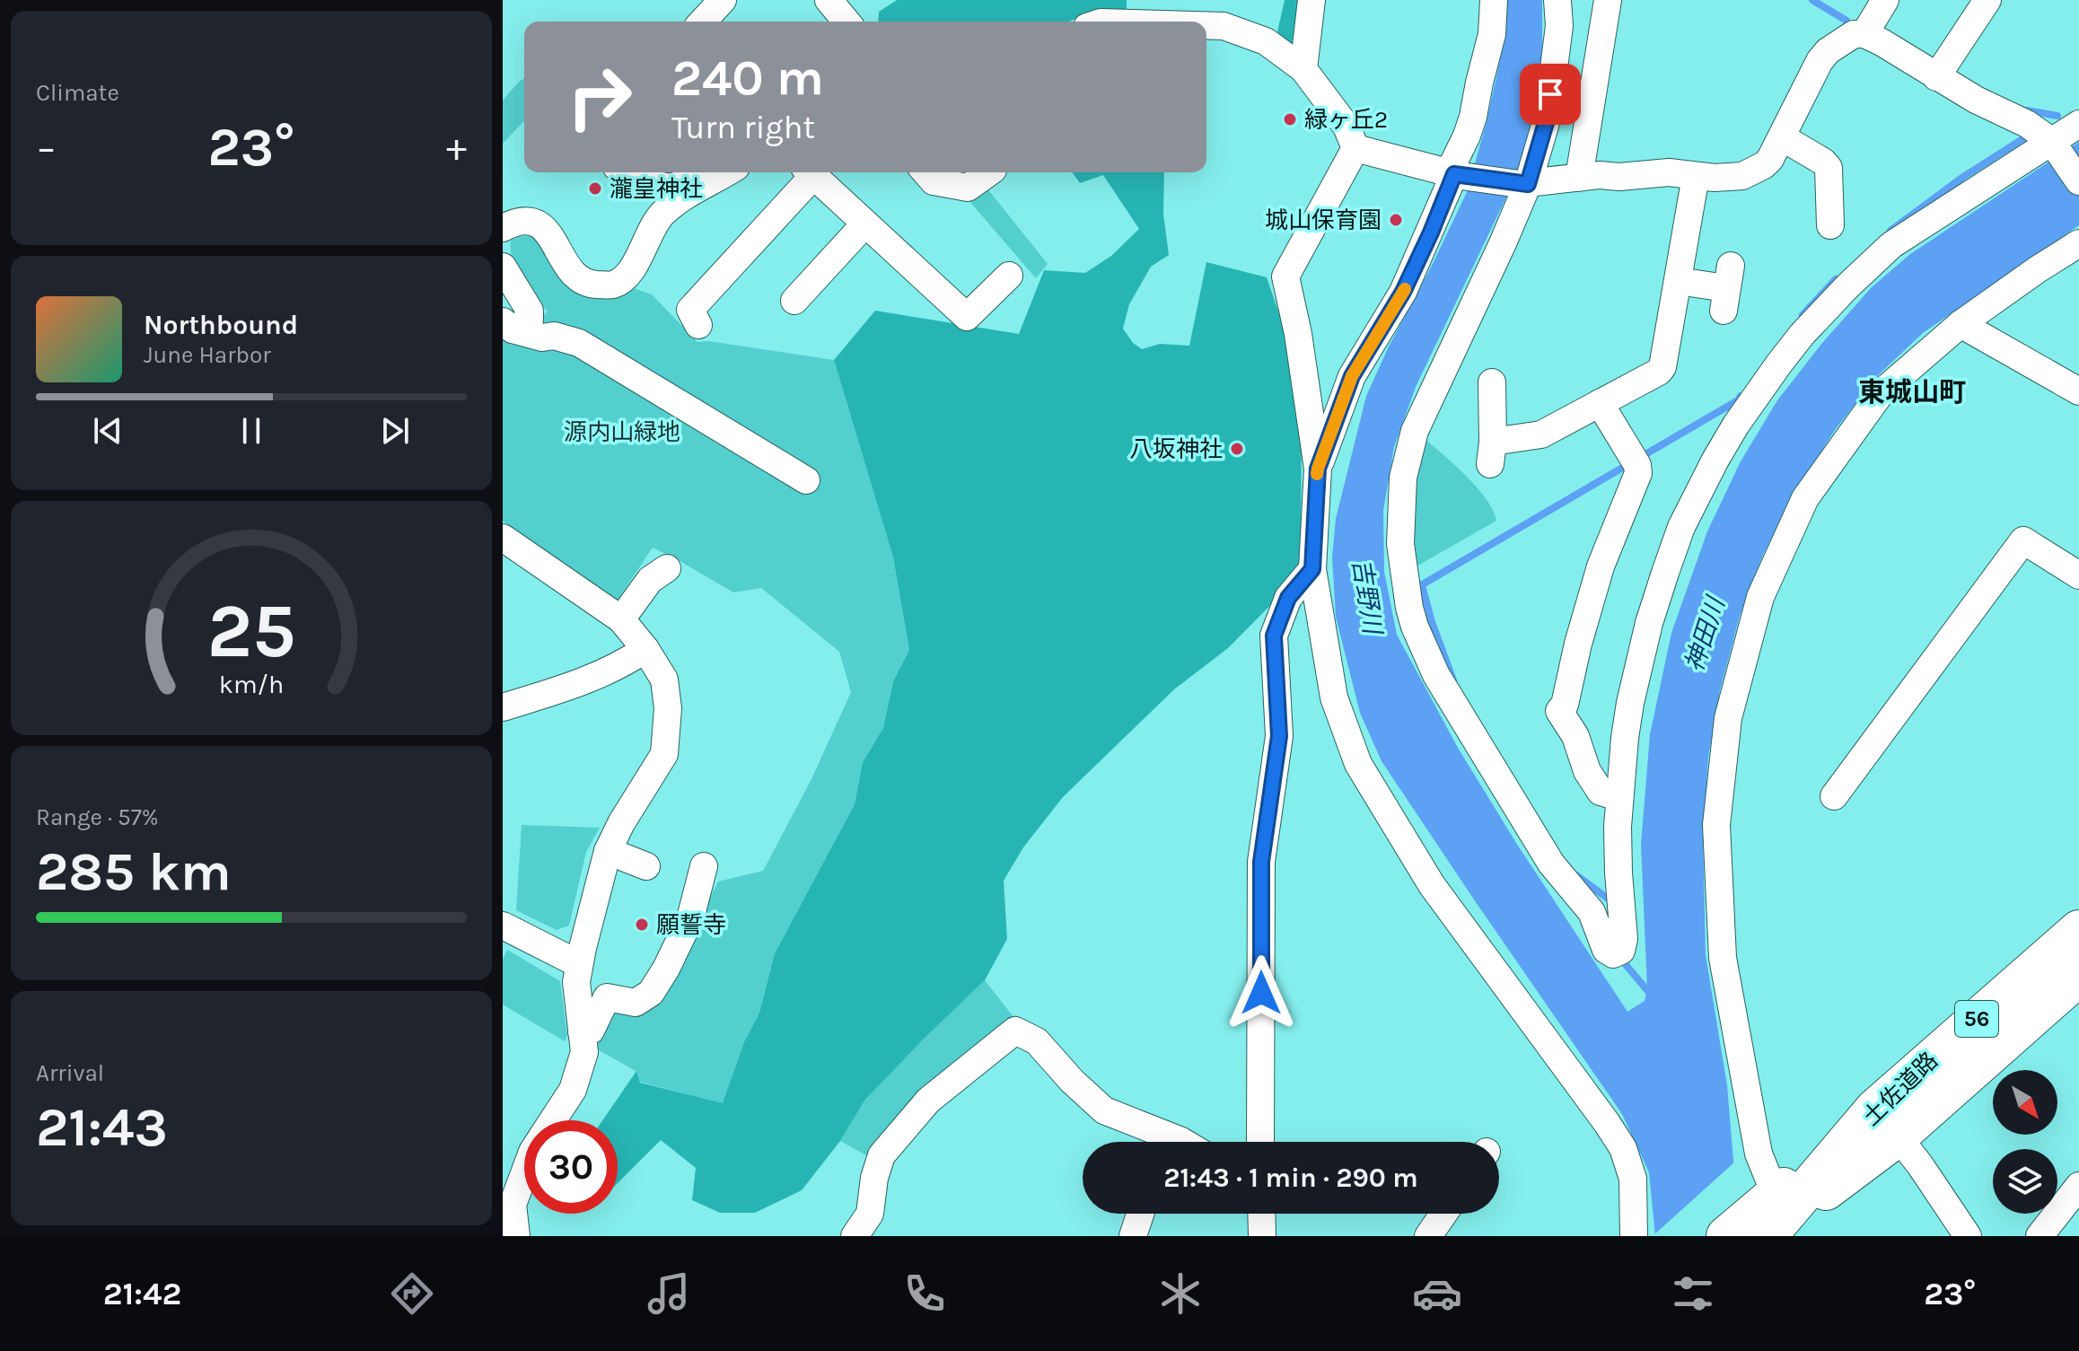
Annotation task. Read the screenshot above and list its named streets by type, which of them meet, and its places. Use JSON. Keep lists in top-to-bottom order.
{
  "streets": {
    "highway": ["56", "土佐道路"]
  },
  "districts": ["東城山町"],
  "water": ["吉野川", "神田川"],
  "parks": ["源内山緑地"],
  "places": [
    "緑ヶ丘2",
    "瀧皇神社",
    "城山保育園",
    "八坂神社",
    "願誓寺"
  ],
  "north": "bottom right",
  "page": {
    "tile": [
      "Climate",
      ["Range · 57%", "285 km"],
      ["Arrival", "21:43"]
    ],
    "turn": ["240 m", "Turn right"],
    "heat": ["−", "23°", "+"],
    "song": ["Northbound", "June Harbor"],
    "limit": "30",
    "trip": "21:43 · 1 min · 290 m",
    "tabs": ["21:42", "23°"],
    "gauge": ["25", "km/h"]
  }
}
